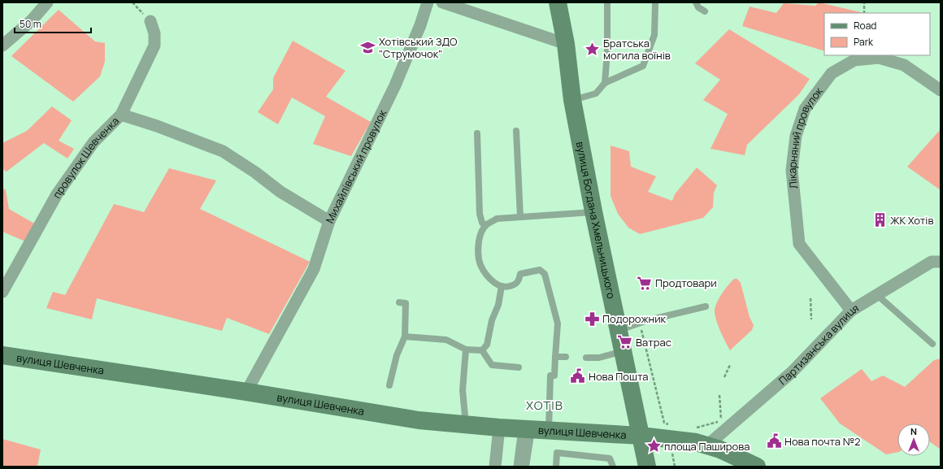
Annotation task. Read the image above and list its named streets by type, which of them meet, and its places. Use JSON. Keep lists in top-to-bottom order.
{
  "streets": {
    "street": [
      "Лікарняний провулок",
      "провулок Шевченка",
      "Михайлівський провулок",
      "вулиця Богдана Хмельницького",
      "Партизанська вулиця",
      "вулиця Шевченка"
    ]
  },
  "crossings": [
    ["Лікарняний провулок", "Партизанська вулиця"],
    ["провулок Шевченка", "Михайлівський провулок"],
    ["вулиця Богдана Хмельницького", "вулиця Шевченка"]
  ],
  "districts": ["ХОТІВ"],
  "places": {
    "school or university": ["Хотівський ЗДО \"Струмочок\""],
    "place": ["Братська могила воїнів", "площа Паширова"],
    "building": ["ЖК Хотів"],
    "supermarket": ["Продтовари", "Ватрас"],
    "pharmacy": ["Подорожник"],
    "public building": ["Нова Пошта", "Нова почта №2"]
  },
  "legend": ["Road", "Park"],
  "scale_bar": "50 m",
  "north": "top"
}
